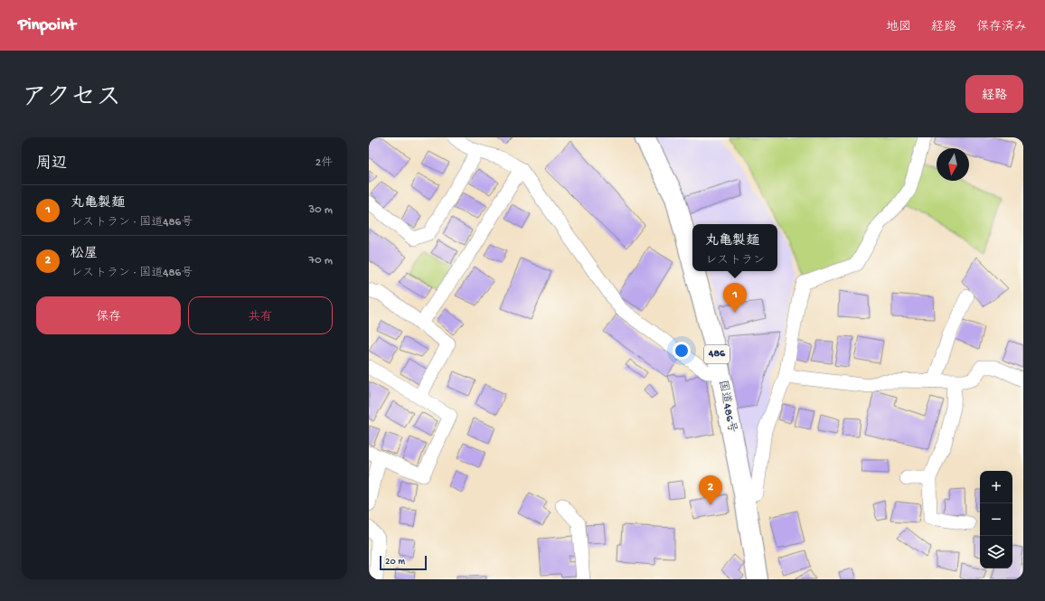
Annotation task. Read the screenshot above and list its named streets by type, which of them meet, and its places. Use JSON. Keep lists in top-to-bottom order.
{
  "streets": {
    "highway": ["486", "国道486号"]
  },
  "scale_bar": "20 m",
  "north": "bottom",
  "page": {
    "header": "Pinpoint",
    "nav": ["地図", "経路", "保存済み"],
    "title": "アクセス",
    "buttons": [
      "経路",
      ["保存", "共有"]
    ],
    "heading": ["周辺", "2件"],
    "list": [
      {
        "mark": "1",
        "name": "丸亀製麺",
        "note": "レストラン · 国道486号",
        "value": "30 m"
      },
      {
        "mark": "2",
        "name": "松屋",
        "note": "レストラン · 国道486号",
        "value": "70 m"
      }
    ],
    "popup": ["丸亀製麺", "レストラン"],
    "pins": ["1", "2"],
    "map_buttons": ["+", "−"],
    "scale": "20 m"
  }
}
